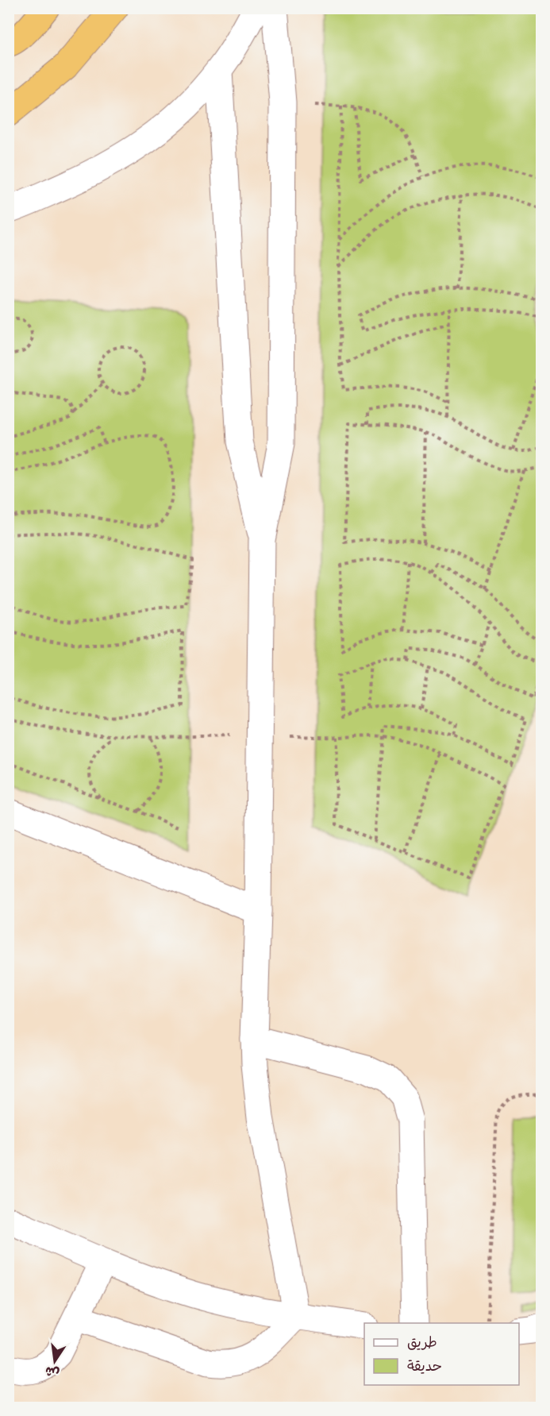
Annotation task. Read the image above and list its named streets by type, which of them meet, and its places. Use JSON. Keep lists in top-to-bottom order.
{
  "legend": ["طريق", "حديقة"],
  "north": "bottom"
}
